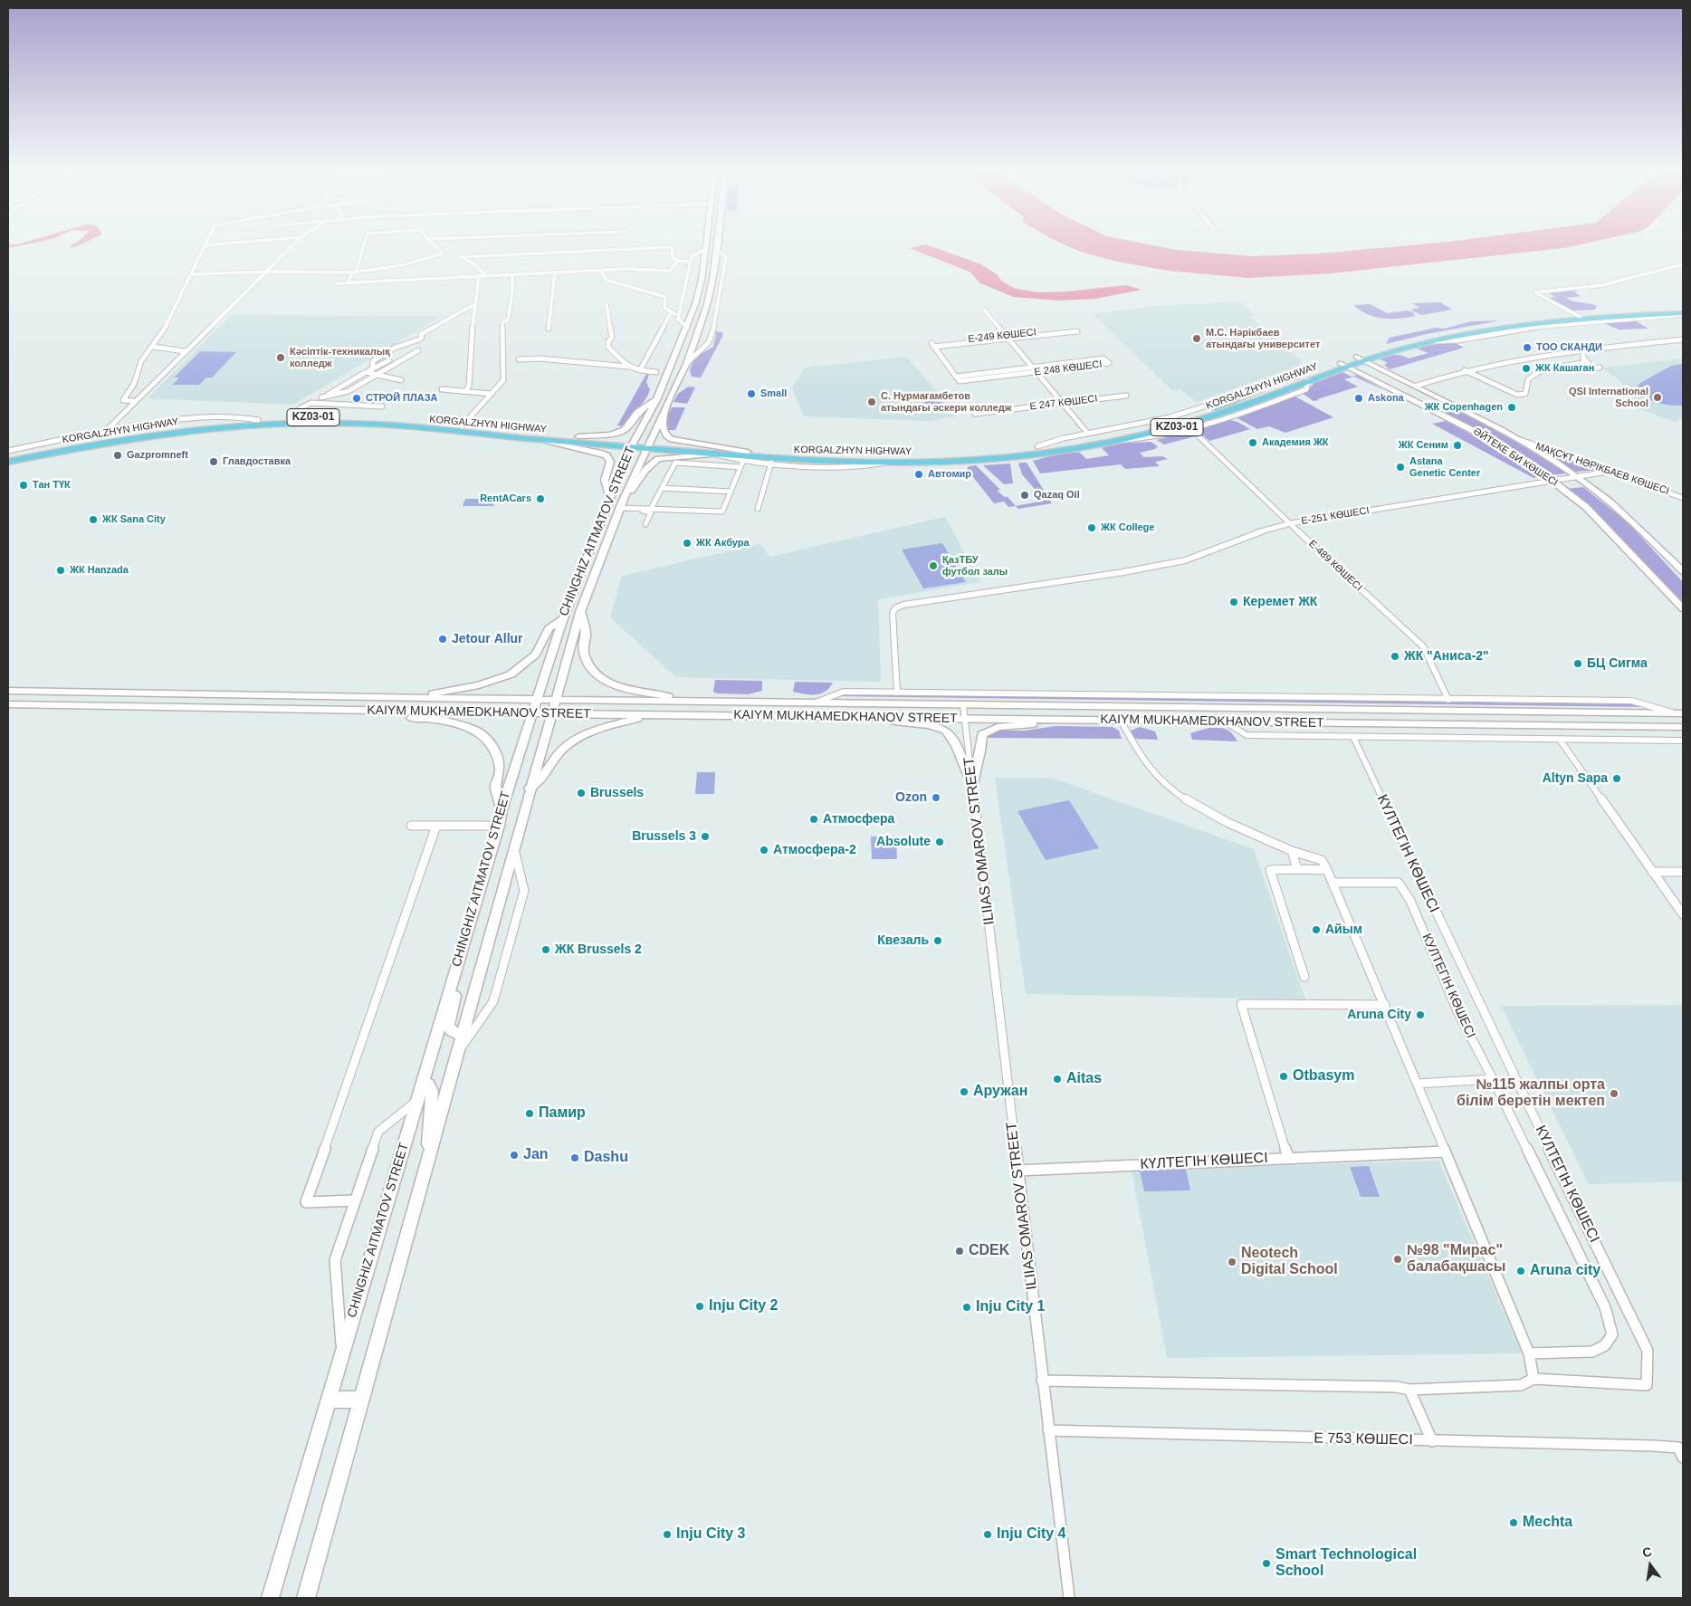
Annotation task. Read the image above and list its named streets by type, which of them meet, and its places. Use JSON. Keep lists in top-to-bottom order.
{
  "streets": {
    "main road": [
      "KORGALZHYN HIGHWAY",
      "KZ03-01",
      "ӘЙТЕКЕ БИ КӨШЕСІ",
      "CHINGHIZ AITMATOV STREET",
      "KAIYM MUKHAMEDKHANOV STREET"
    ],
    "street": [
      "Е 248 КӨШЕСІ",
      "Е 247 КӨШЕСІ",
      "МАҚСҰТ НӘРІКБАЕВ КӨШЕСІ",
      "Е-251 КӨШЕСІ",
      "Е-489 КӨШЕСІ",
      "ILIIAS OMAROV STREET",
      "КҮЛТЕГІН КӨШЕСІ",
      "КУЛТЕГІН КӨШЕСІ",
      "Е 753 КӨШЕСІ"
    ]
  },
  "crossings": [
    ["KORGALZHYN HIGHWAY", "ӘЙТЕКЕ БИ КӨШЕСІ"],
    ["KORGALZHYN HIGHWAY", "CHINGHIZ AITMATOV STREET"],
    ["ӘЙТЕКЕ БИ КӨШЕСІ", "МАҚСҰТ НӘРІКБАЕВ КӨШЕСІ"],
    ["ӘЙТЕКЕ БИ КӨШЕСІ", "Е-251 КӨШЕСІ"],
    ["МАҚСҰТ НӘРІКБАЕВ КӨШЕСІ", "Е-251 КӨШЕСІ"],
    ["Е-251 КӨШЕСІ", "Е-489 КӨШЕСІ"],
    ["CHINGHIZ AITMATOV STREET", "KAIYM MUKHAMEDKHANOV STREET"],
    ["KAIYM MUKHAMEDKHANOV STREET", "ILIIAS OMAROV STREET"],
    ["ILIIAS OMAROV STREET", "КҮЛТЕГІН КӨШЕСІ"],
    ["ILIIAS OMAROV STREET", "Е 753 КӨШЕСІ"]
  ],
  "places": [
    "М.С. Нәрікбаев атындағы университет",
    "ТОО СКАНДИ",
    "Кәсіптік-техникалық колледж",
    "ЖК Кашаган",
    "Small",
    "QSI International School",
    "СТРОЙ ПЛАЗА",
    "Askona",
    "С. Нұрмағамбетов атындағы әскери колледж",
    "ЖК Copenhagen",
    "Академия ЖК",
    "ЖК Сеним",
    "Gazpromneft",
    "Главдоставка",
    "Astana Genetic Center",
    "Автомир",
    "Тан ТҮК",
    "Qazaq Oil",
    "RentACars",
    "ЖК Sana City",
    "ЖК College",
    "ЖК Акбура",
    "ҚазТБУ футбол залы",
    "ЖК Hanzada",
    "Керемет ЖК",
    "Jetour Allur",
    "ЖК \"Аниса-2\"",
    "БЦ Сигма",
    "Altyn Sapa",
    "Brussels",
    "Ozon",
    "Атмосфера",
    "Brussels 3",
    "Absolute",
    "Атмосфера-2",
    "Айым",
    "Квезаль",
    "ЖК Brussels 2",
    "Aruna City",
    "Otbasym",
    "Aitas",
    "Аружан",
    "№115 жалпы орта білім беретін мектеп",
    "Памир",
    "Jan",
    "Dashu",
    "CDEK",
    "№98 \"Мирас\" балабақшасы",
    "Neotech Digital School",
    "Aruna city",
    "Inju City 2",
    "Inju City 1",
    "Mechta",
    "Inju City 3",
    "Inju City 4",
    "Smart Technological School"
  ],
  "north": "top"
}
